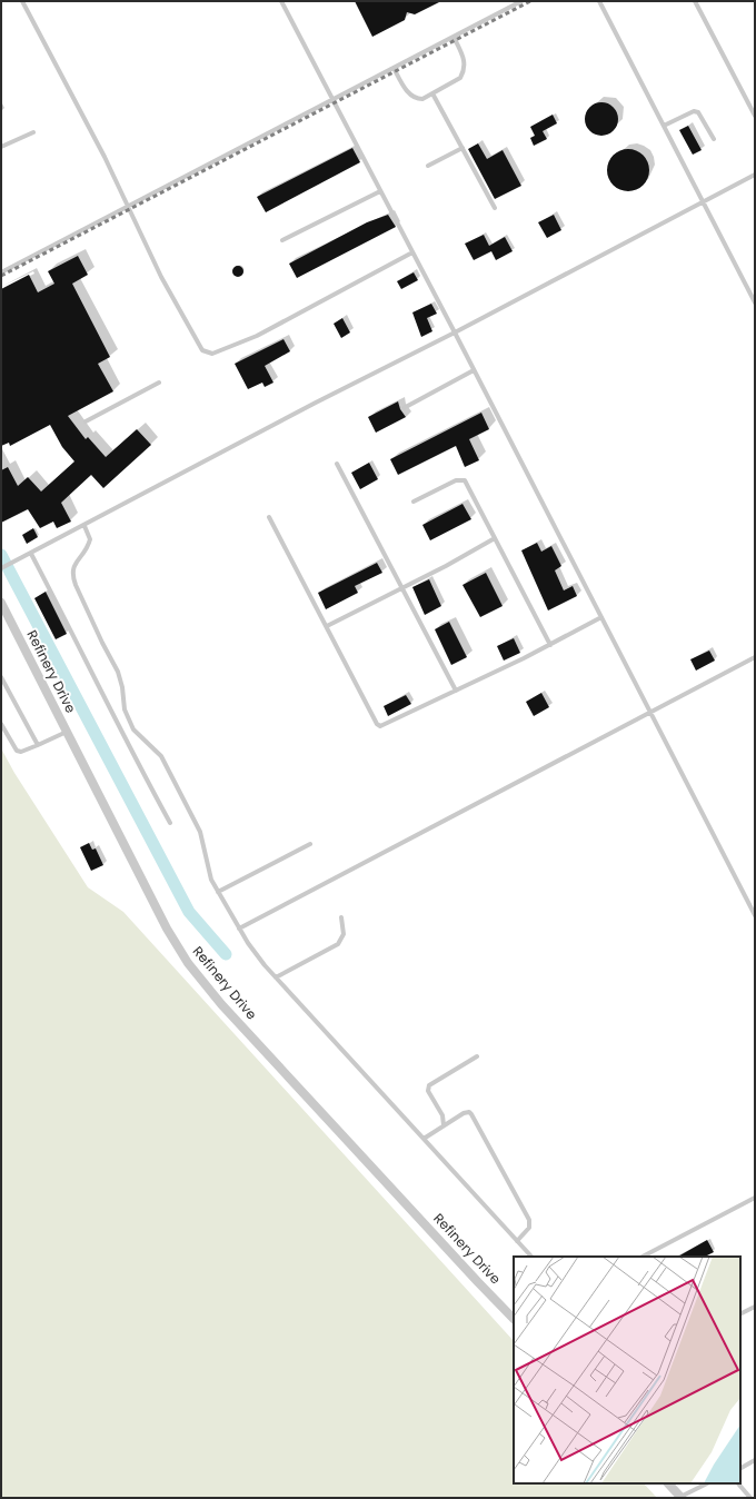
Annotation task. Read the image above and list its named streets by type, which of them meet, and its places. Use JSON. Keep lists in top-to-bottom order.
{
  "streets": {
    "street": ["Refinery Drive"]
  }
}
